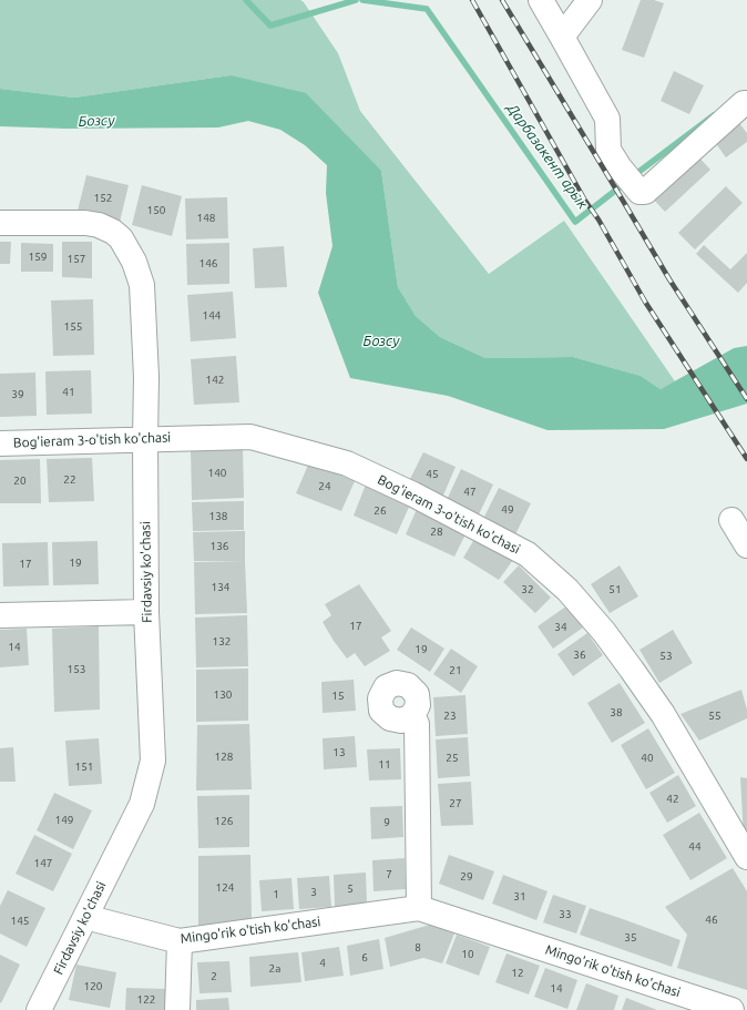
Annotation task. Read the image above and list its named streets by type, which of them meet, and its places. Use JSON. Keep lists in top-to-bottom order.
{
  "streets": {
    "street": ["Bog'ieram 3-o'tish ko'chasi", "Firdavsiy ko'chasi", "Mingo'rik o'tish ko'chasi"]
  },
  "crossings": [
    ["Bog'ieram 3-o'tish ko'chasi", "Firdavsiy ko'chasi"],
    ["Firdavsiy ko'chasi", "Mingo'rik o'tish ko'chasi"]
  ],
  "water": ["Бозсу", "Дарбазакент арык"],
  "house_numbers": [
    "152",
    "150",
    "148",
    "159",
    "157",
    "146",
    "144",
    "155",
    "142",
    "41",
    "39",
    "140",
    "45",
    "22",
    "20",
    "24",
    "47",
    "49",
    "26",
    "138",
    "28",
    "136",
    "19",
    "17",
    "134",
    "32",
    "51",
    "17",
    "34",
    "132",
    "14",
    "19",
    "36",
    "53",
    "153",
    "21",
    "130",
    "15",
    "38",
    "23",
    "55",
    "13",
    "128",
    "25",
    "40",
    "11",
    "151",
    "42",
    "27",
    "149",
    "126",
    "9",
    "44",
    "147",
    "7",
    "29",
    "124",
    "5",
    "3",
    "1",
    "31",
    "33",
    "46",
    "145",
    "35",
    "8",
    "10",
    "6",
    "4",
    "2a",
    "12",
    "2",
    "120",
    "14",
    "122"
  ]
}
